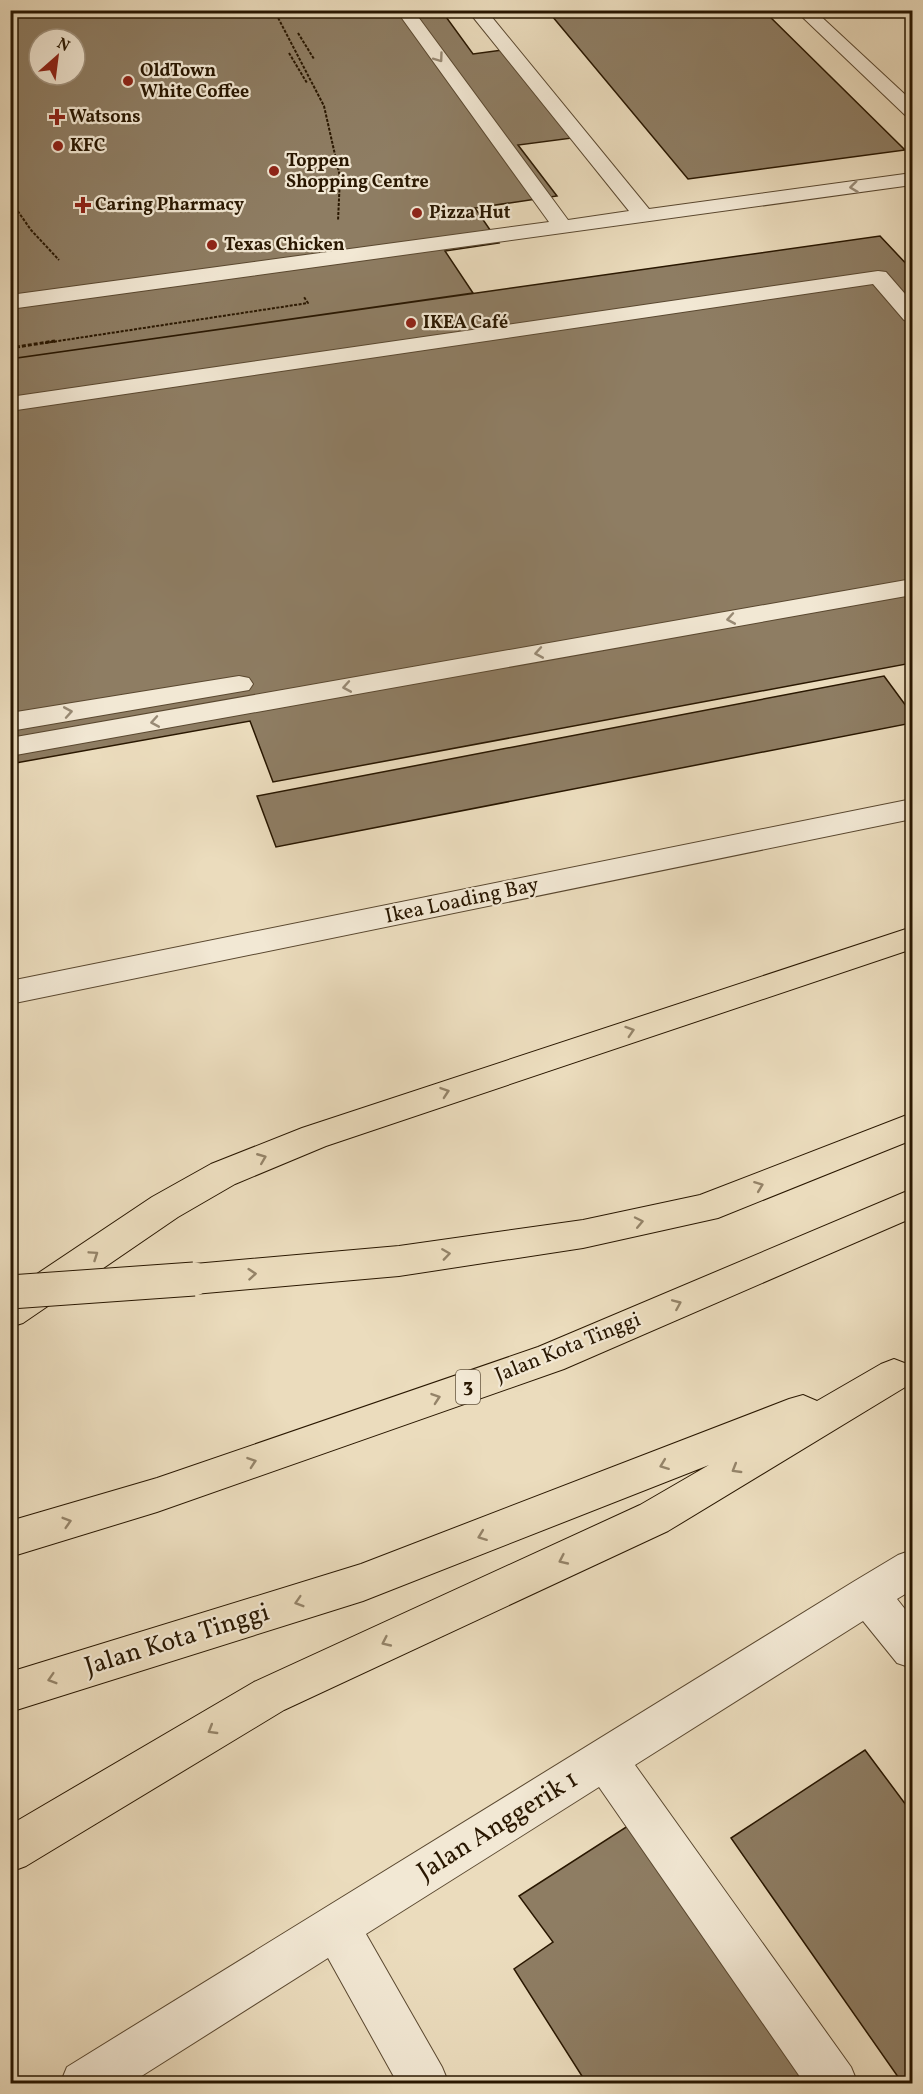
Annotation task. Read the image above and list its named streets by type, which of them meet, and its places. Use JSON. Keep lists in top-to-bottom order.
{
  "streets": {
    "highway": ["Jalan Kota Tinggi", "3"],
    "street": ["Ikea Loading Bay", "Jalan Anggerik 1"]
  },
  "places": {
    "other": [
      "OldTown White Coffee",
      "KFC",
      "Toppen Shopping Centre",
      "Pizza Hut",
      "Texas Chicken",
      "IKEA Café"
    ],
    "health": ["Watsons", "Caring Pharmacy"]
  },
  "north": "top right"
}
